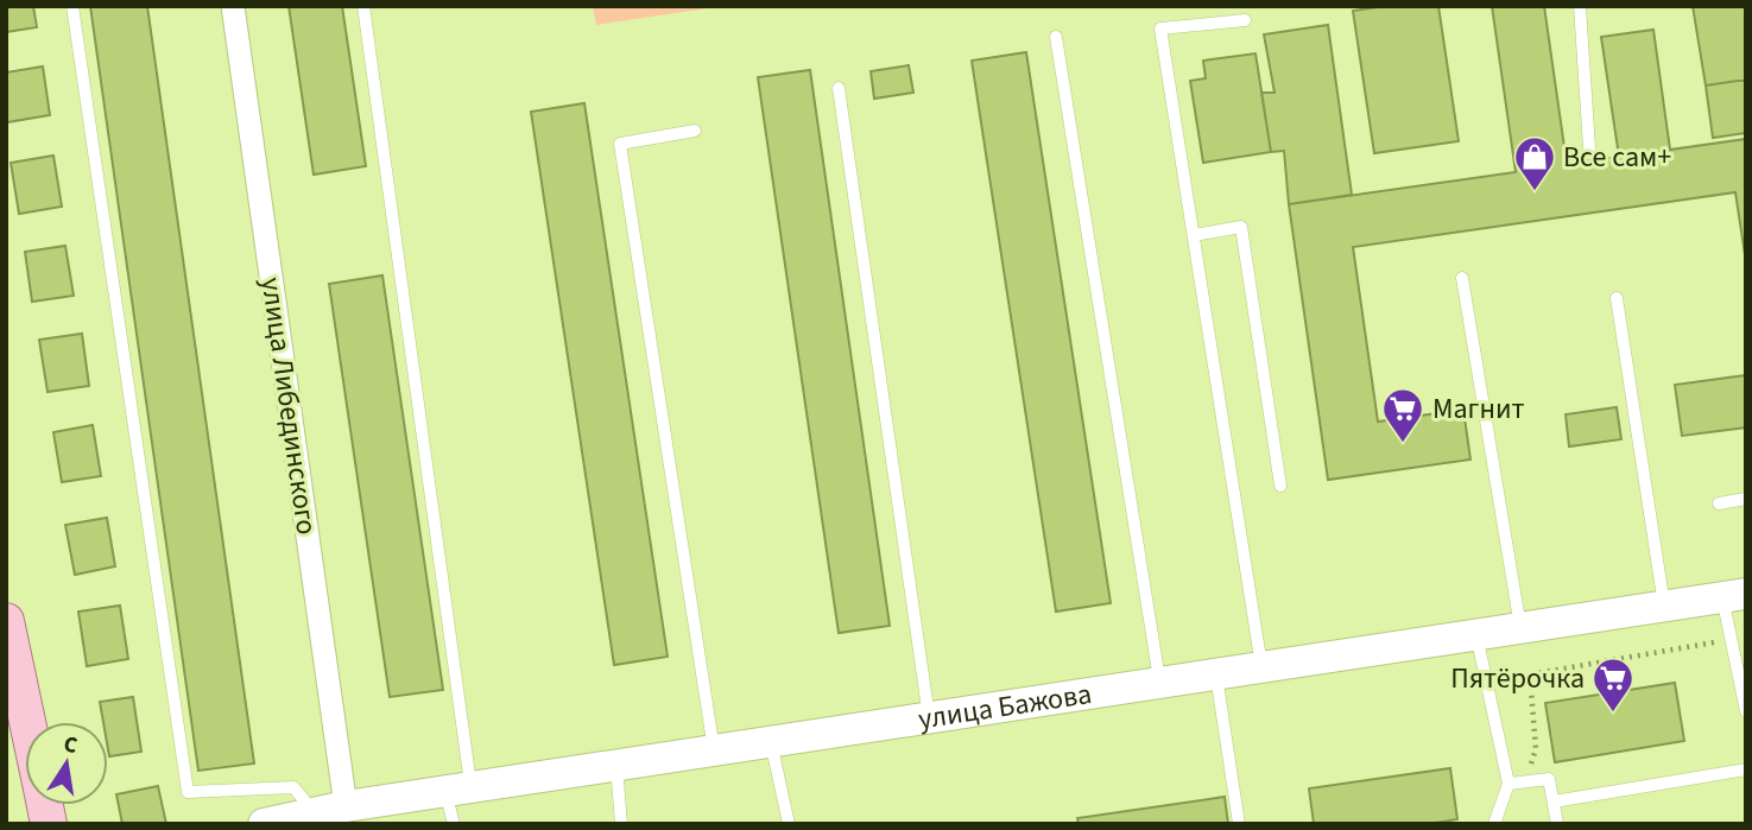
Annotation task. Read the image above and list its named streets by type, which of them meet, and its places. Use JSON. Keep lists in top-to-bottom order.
{
  "streets": {
    "street": ["улица Либединского", "улица Бажова"]
  },
  "crossings": [
    ["улица Либединского", "улица Бажова"]
  ],
  "places": {
    "shop": ["Все сам+"],
    "supermarket": ["Магнит", "Пятёрочка"]
  },
  "north": "top"
}
